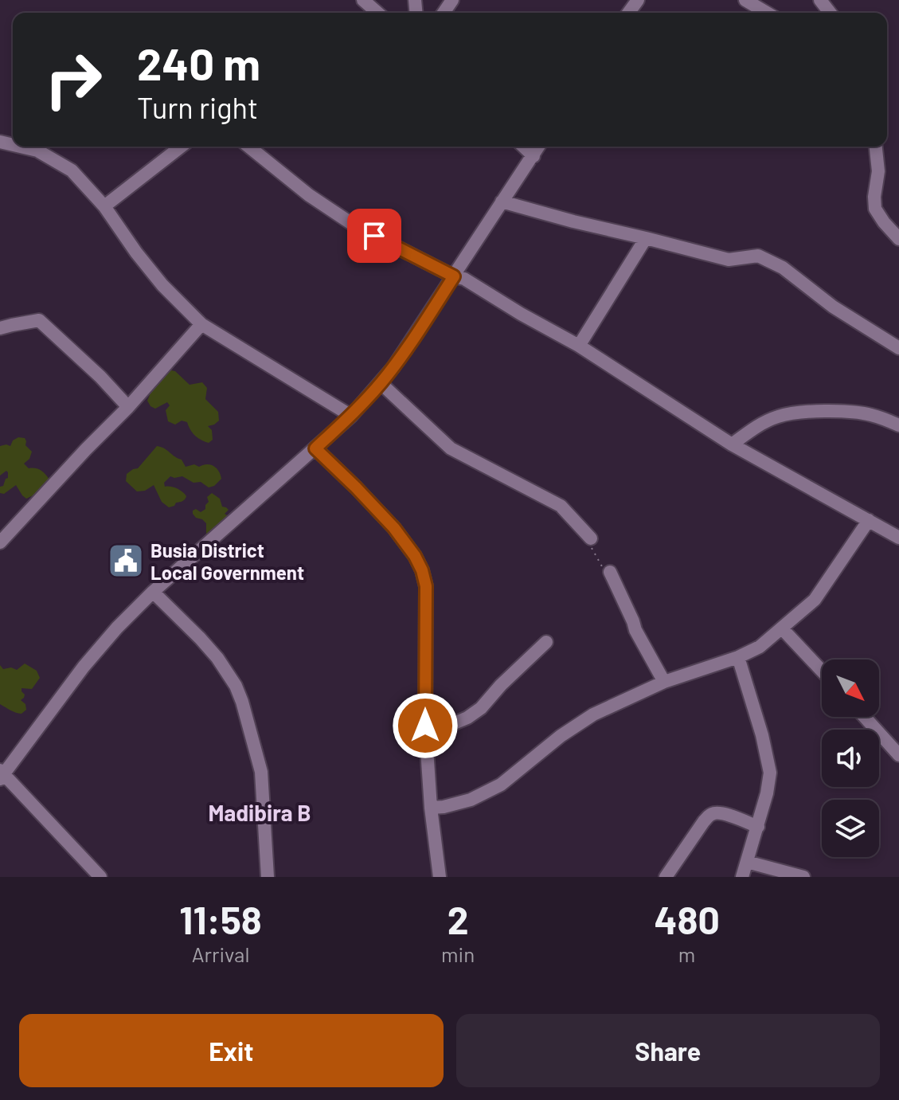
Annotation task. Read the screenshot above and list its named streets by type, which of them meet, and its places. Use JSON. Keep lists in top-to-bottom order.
{
  "districts": ["Madibira B"],
  "places": {
    "public building": ["Busia District Local Government"]
  },
  "north": "bottom right",
  "page": {
    "turn": ["240 m", "Turn right"],
    "eta": [
      "11:58",
      "Arrival",
      "2",
      "min",
      "480",
      "m"
    ],
    "buttons": ["Exit", "Share"]
  }
}
